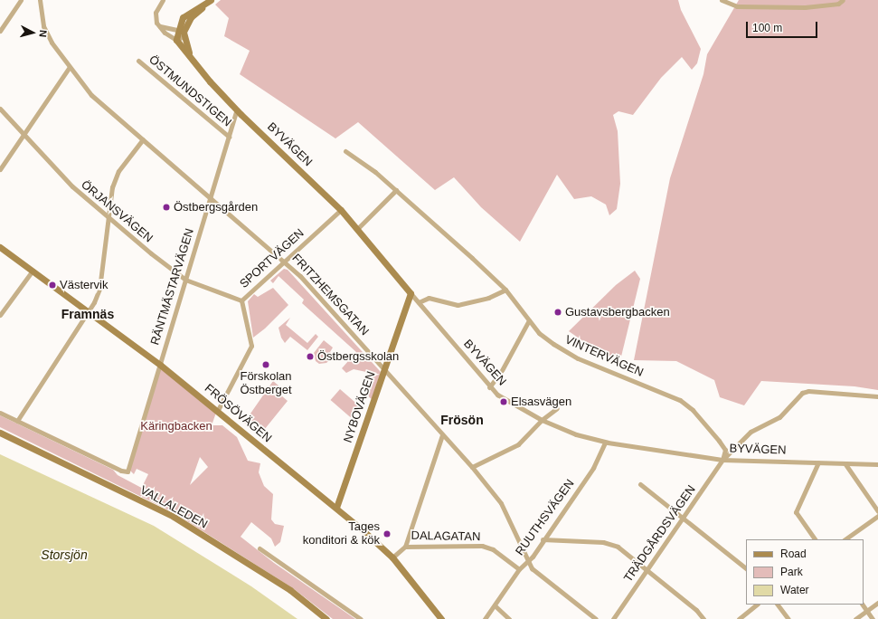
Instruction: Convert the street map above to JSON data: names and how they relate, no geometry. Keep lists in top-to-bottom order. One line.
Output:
{"streets":{"street":["ÖSTMUNDSTIGEN","BYVÄGEN","ÖRJANSVÄGEN","SPORTVÄGEN","RÄNTMÄSTARVÄGEN","FRITZHEMSGATAN","VINTERVÄGEN","NYBOVÄGEN","FRÖSÖVÄGEN","VALLALEDEN","RUUTHSVÄGEN","TRÄDGÅRDSVÄGEN","DALAGATAN"]},"crossings":[["ÖSTMUNDSTIGEN","RÄNTMÄSTARVÄGEN"],["BYVÄGEN","SPORTVÄGEN"],["BYVÄGEN","RÄNTMÄSTARVÄGEN"],["BYVÄGEN","VINTERVÄGEN"],["BYVÄGEN","NYBOVÄGEN"],["BYVÄGEN","RUUTHSVÄGEN"],["BYVÄGEN","TRÄDGÅRDSVÄGEN"],["ÖRJANSVÄGEN","SPORTVÄGEN"],["ÖRJANSVÄGEN","RÄNTMÄSTARVÄGEN"],["SPORTVÄGEN","FRITZHEMSGATAN"],["SPORTVÄGEN","FRÖSÖVÄGEN"],["RÄNTMÄSTARVÄGEN","FRITZHEMSGATAN"],["RÄNTMÄSTARVÄGEN","FRÖSÖVÄGEN"],["FRITZHEMSGATAN","NYBOVÄGEN"],["FRITZHEMSGATAN","RUUTHSVÄGEN"],["VINTERVÄGEN","TRÄDGÅRDSVÄGEN"],["NYBOVÄGEN","FRÖSÖVÄGEN"],["FRÖSÖVÄGEN","DALAGATAN"],["RUUTHSVÄGEN","DALAGATAN"]],"districts":["Framnäs","Frösön"],"water":["Storsjön"],"parks":["Käringbacken"],"places":["Östbergsgården","Västervik","Gustavsbergbacken","Östbergsskolan","Förskolan Östberget","Elsasvägen","Tages konditori & kök"],"legend":["Road","Park","Water"],"scale_bar":"100 m","north":"right"}
